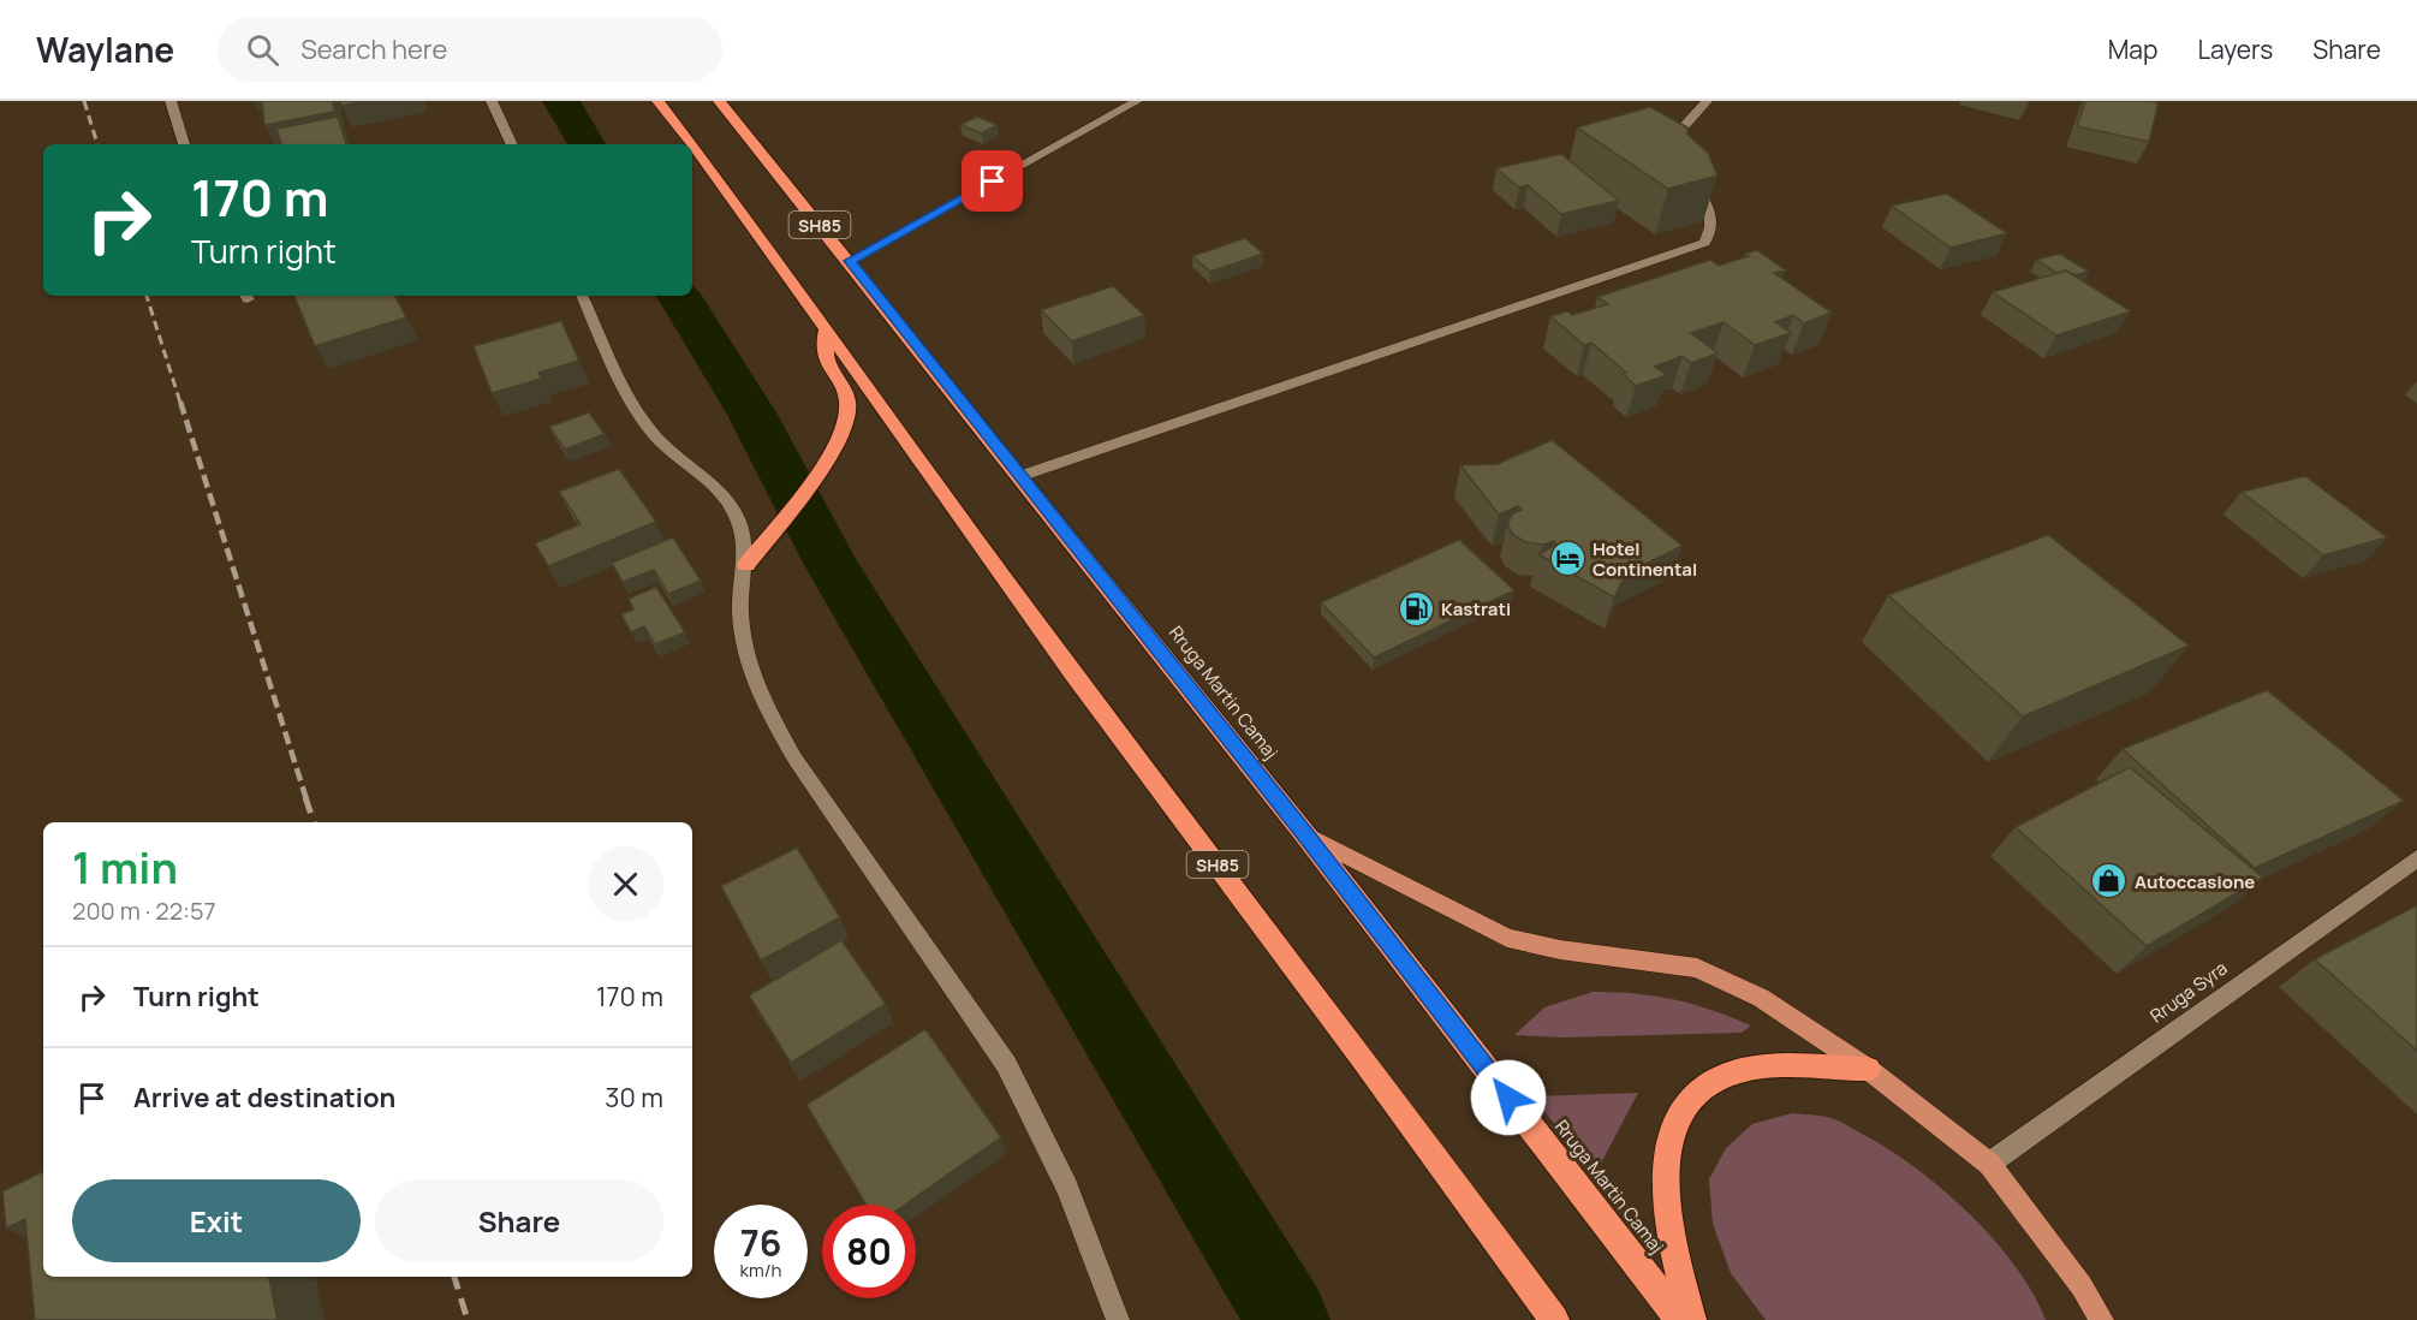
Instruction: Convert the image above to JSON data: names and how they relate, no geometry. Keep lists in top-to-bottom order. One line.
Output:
{"streets":{"highway":["SH85","Rruga Martin Camaj"],"street":["Rruga Syra"]},"places":{"hotel":["Hotel Continental"],"fuel station":["Kastrati"],"shop":["Autoccasione"]},"page":{"header":"Waylane","search":"Search here","nav":["Map","Layers","Share"],"turn":["170 m","Turn right"],"heading":["1 min","200 m · 22:57"],"list":[{"name":"Turn right","value":"170 m"},{"name":"Arrive at destination","value":"30 m"}],"buttons":["Exit","Share"],"speed":"76 km/h","limit":"80"}}
